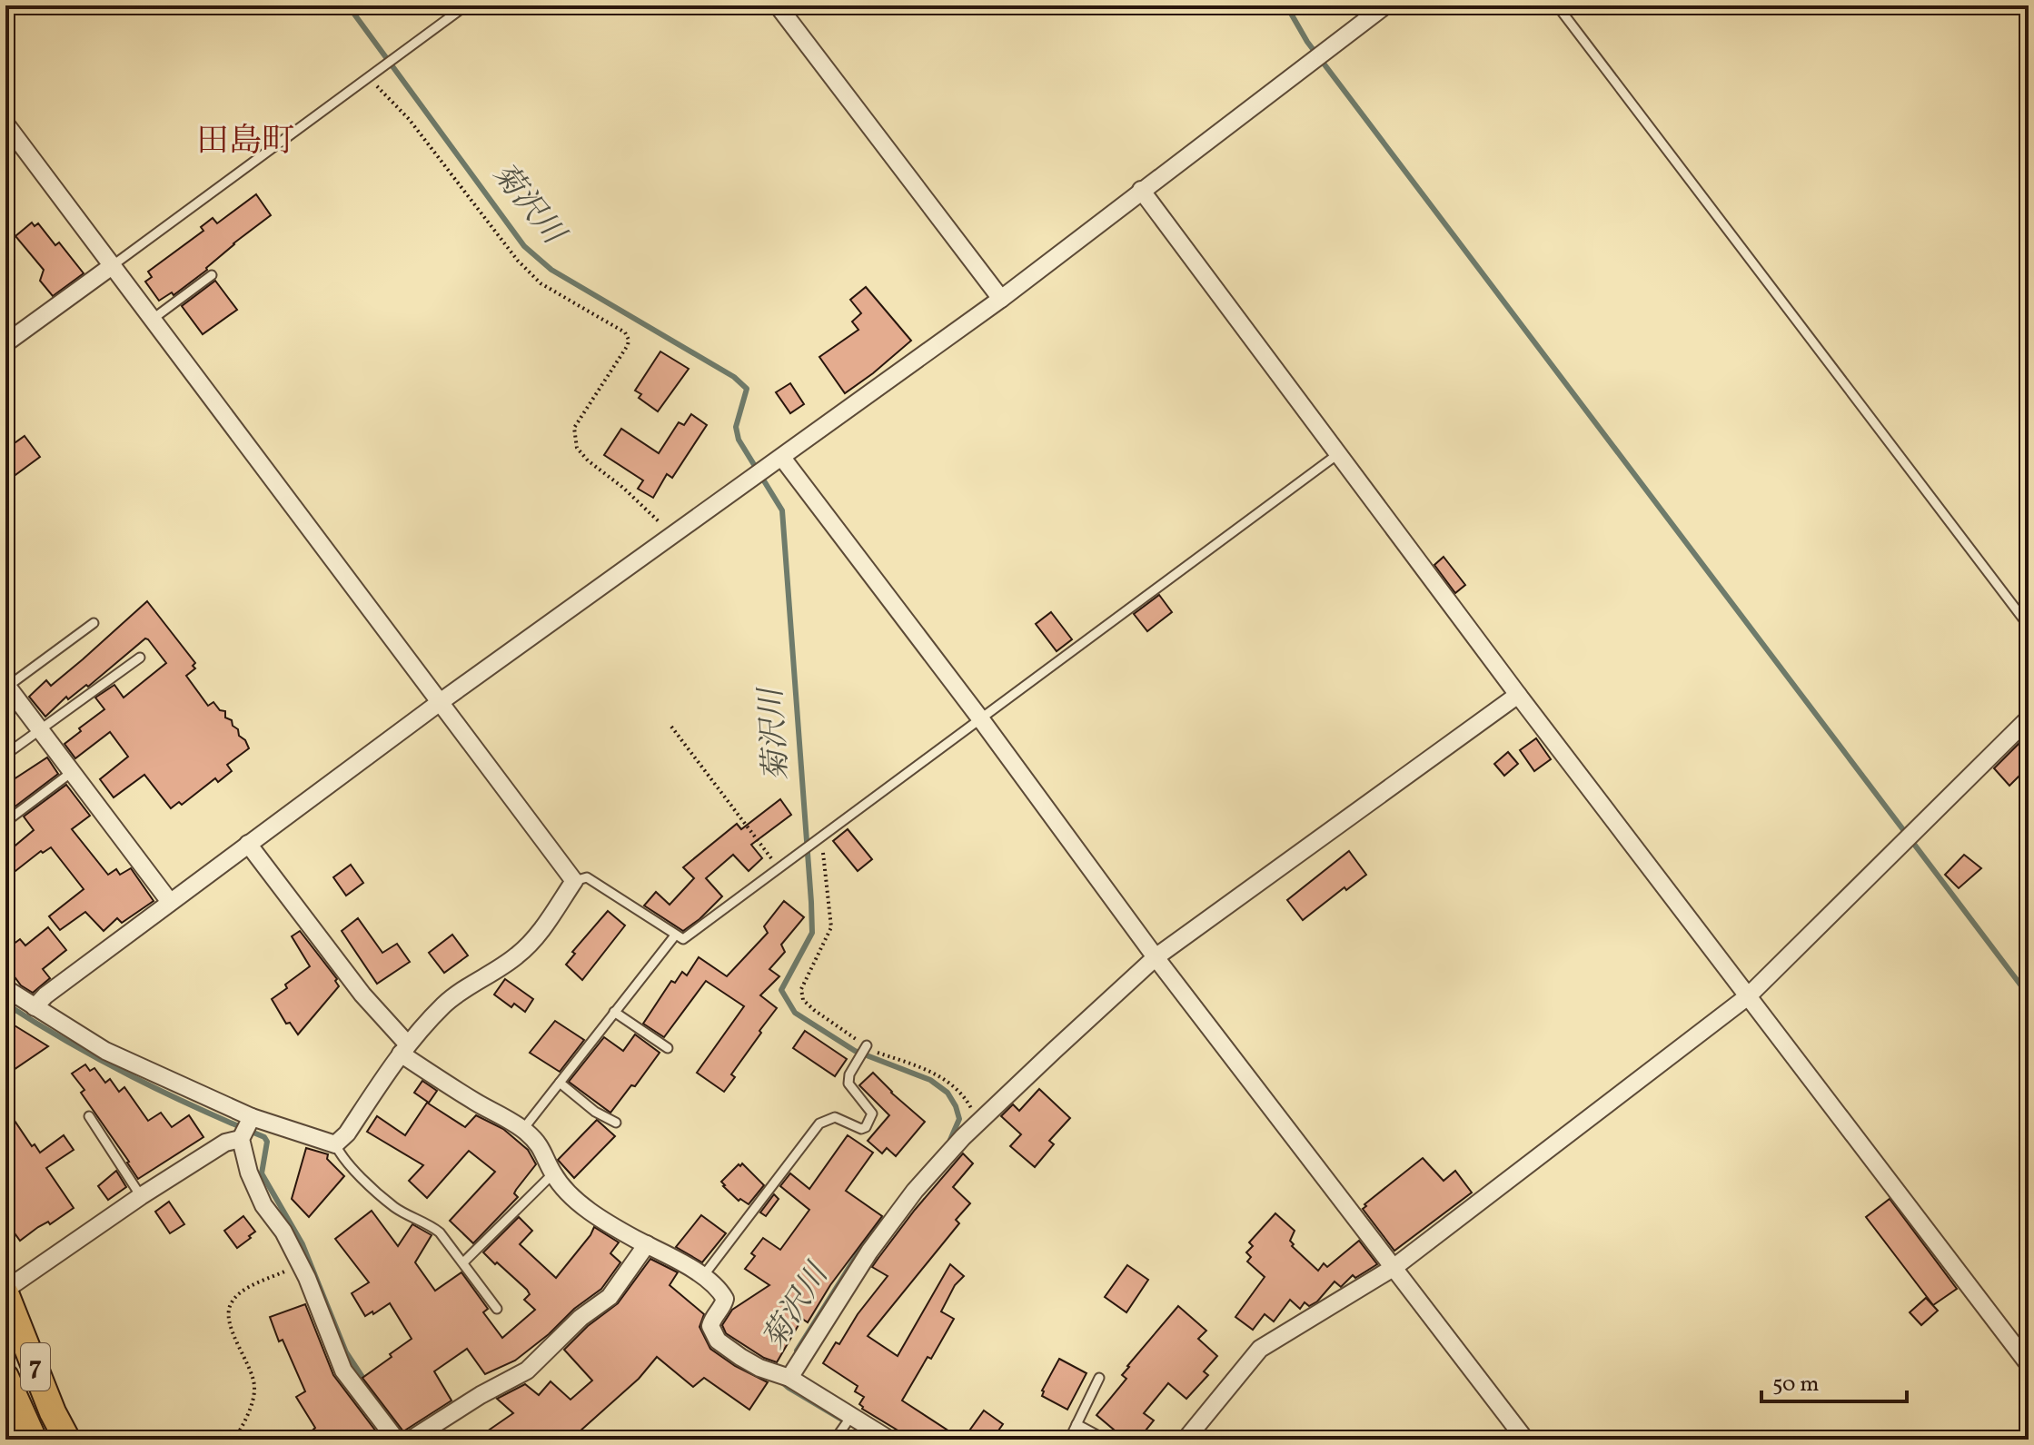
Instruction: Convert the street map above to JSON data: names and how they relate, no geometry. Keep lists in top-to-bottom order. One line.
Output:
{"streets":{"main road":["7"]},"districts":["田島町"],"water":["菊沢川"],"scale_bar":"50 m"}
